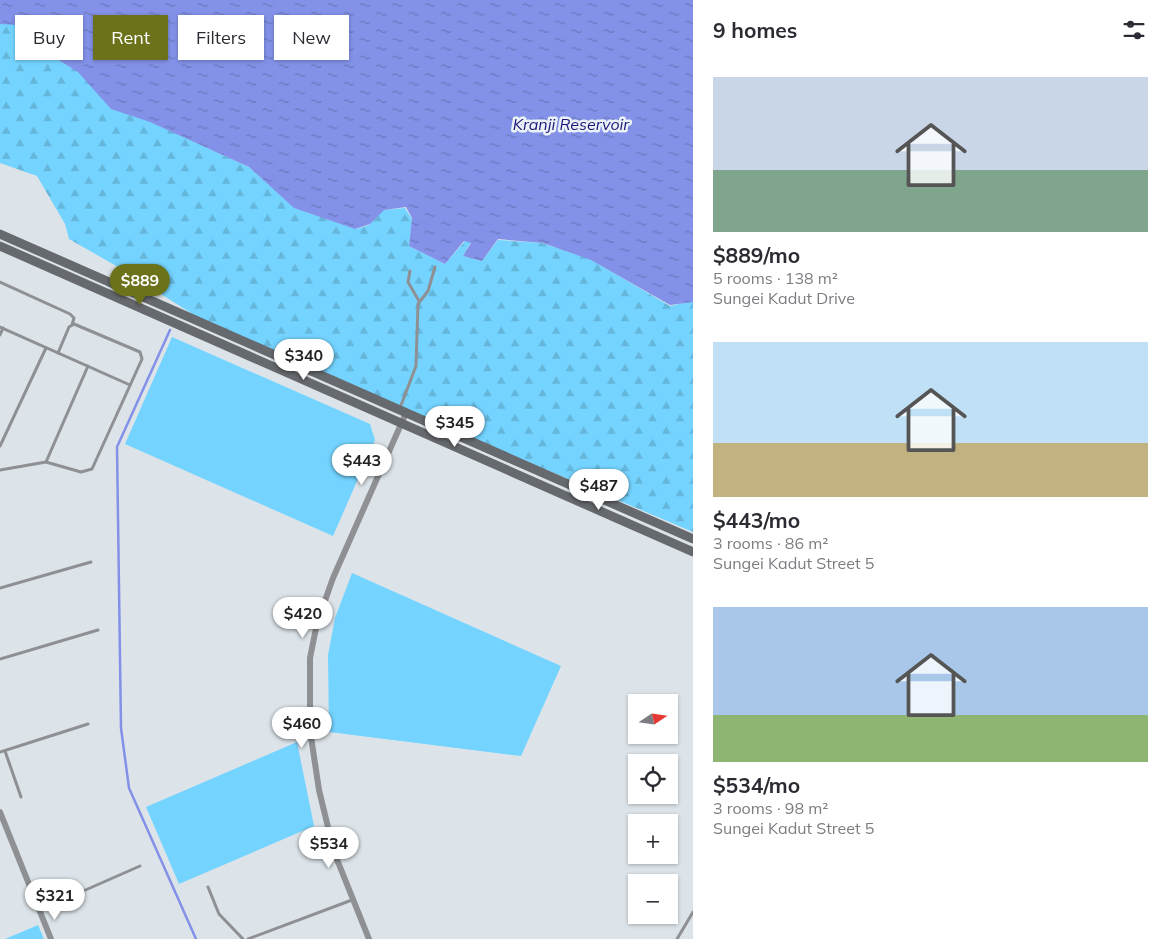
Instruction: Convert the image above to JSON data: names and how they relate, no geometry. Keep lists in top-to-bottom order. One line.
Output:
{"water":["Kranji Reservoir"],"north":"right","page":{"heading":"9 homes","chip":["Buy","Rent","Filters","New"],"list":[{"name":"$889/mo","note":"5 rooms · 138 m² · Sungei Kadut Drive"},{"name":"$443/mo","note":"3 rooms · 86 m² · Sungei Kadut Street 5"},{"name":"$534/mo","note":"3 rooms · 98 m² · Sungei Kadut Street 5"}],"price":["$889","$340","$345","$443","$487","$420","$460","$534","$321"],"map_buttons":["+","−"]}}
